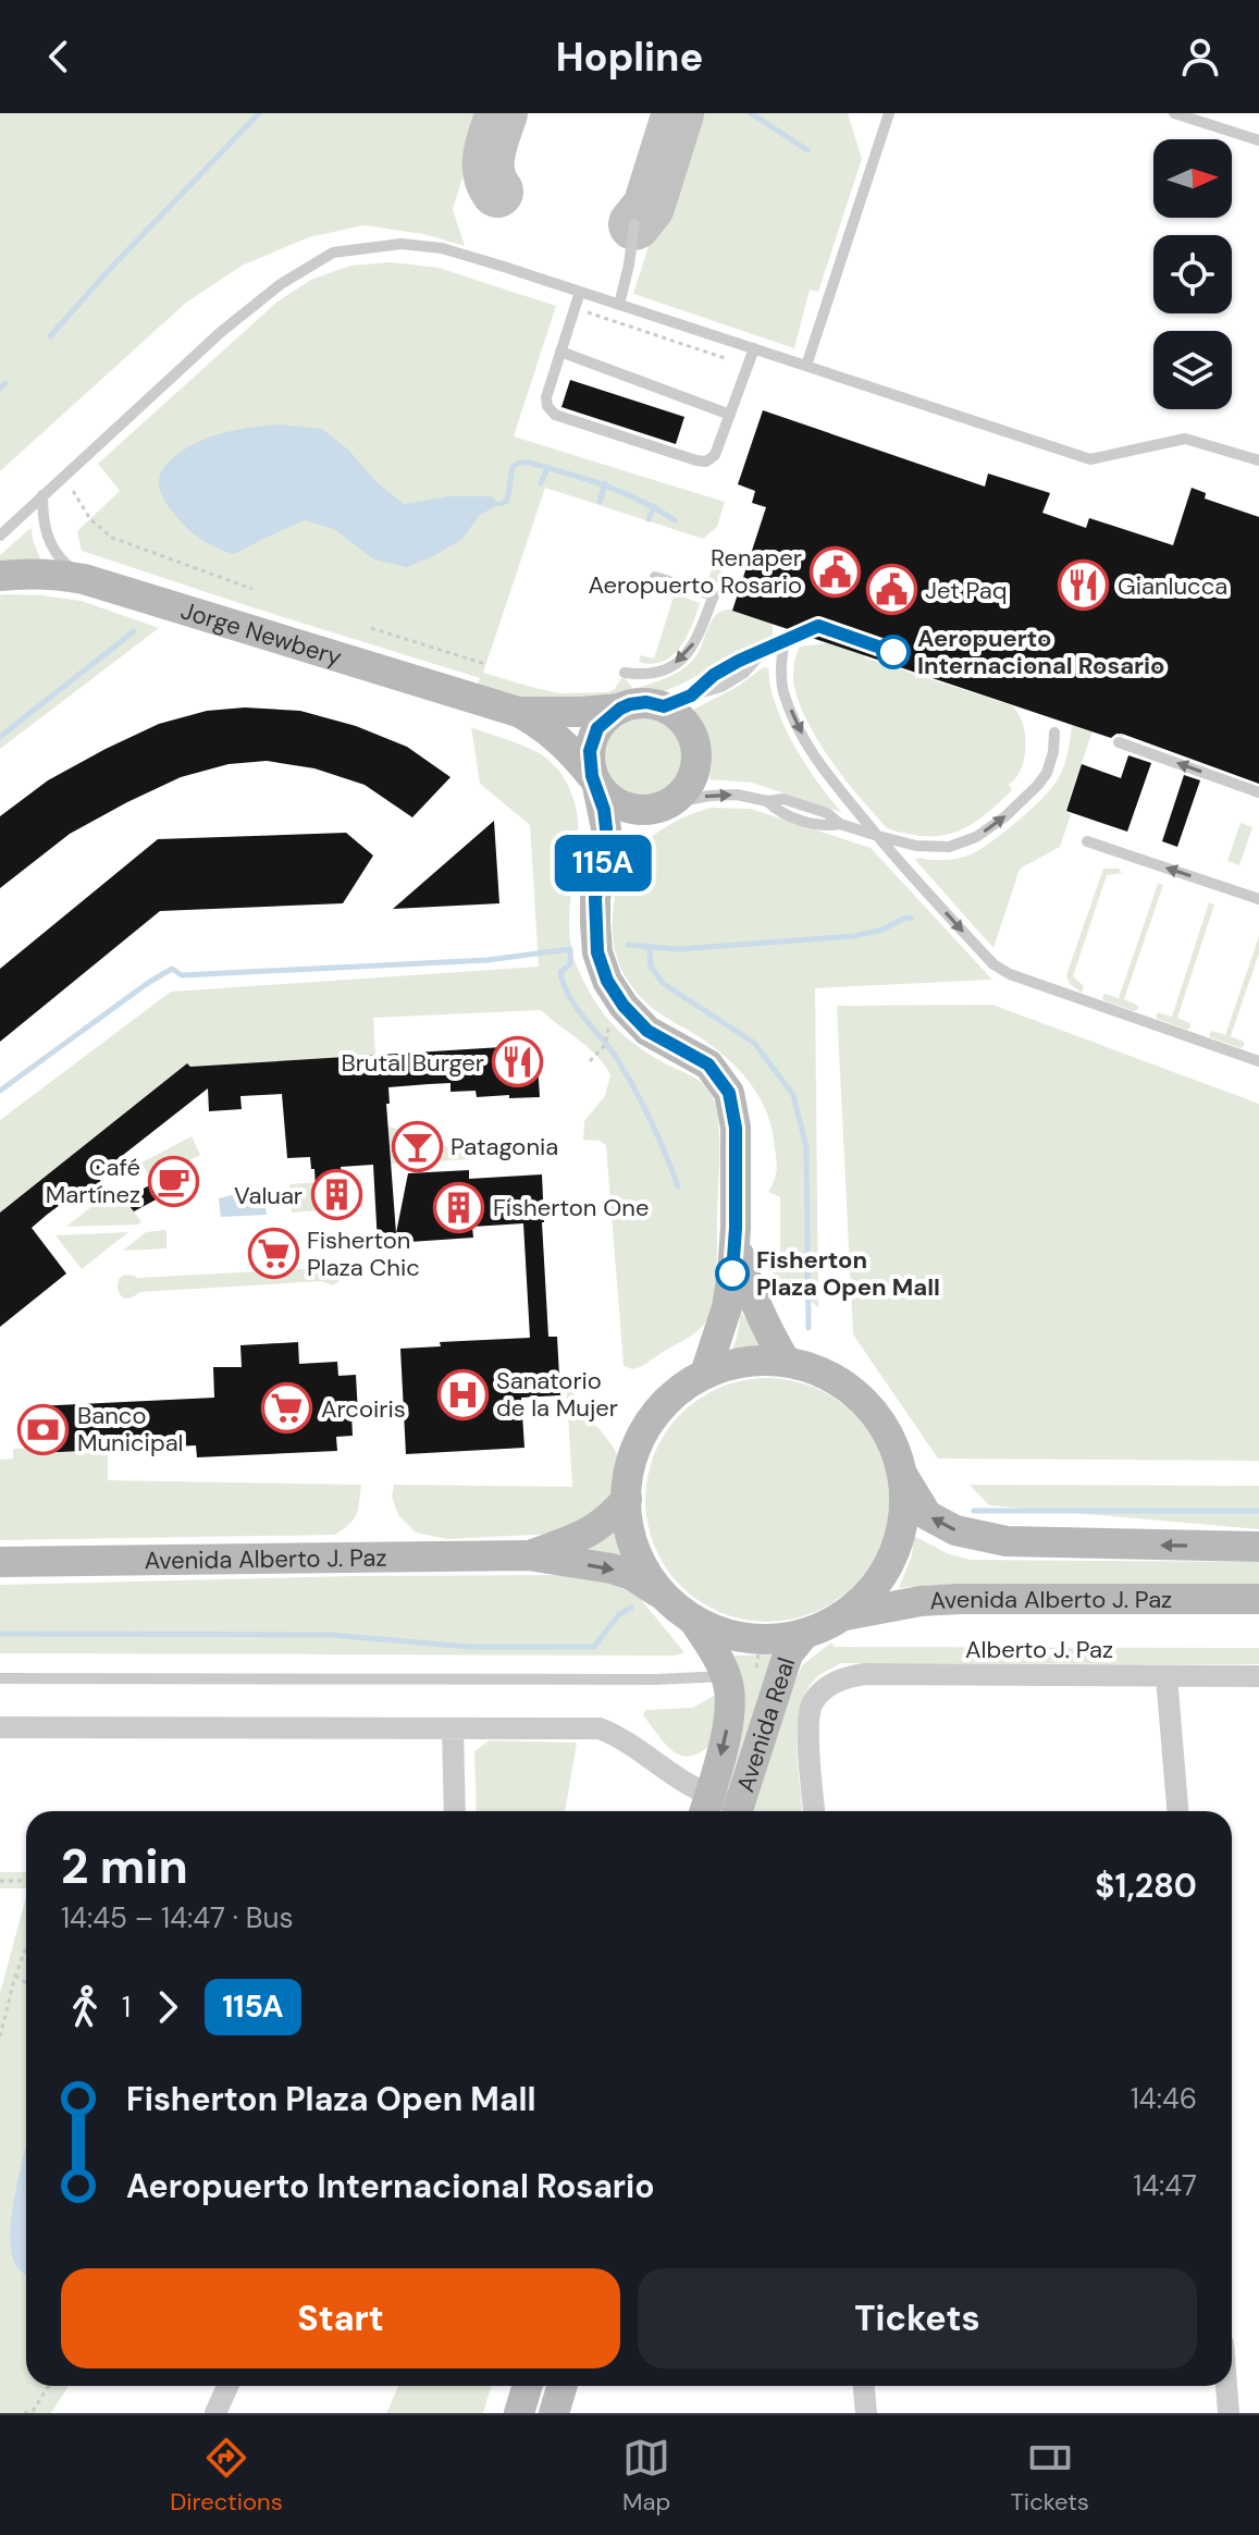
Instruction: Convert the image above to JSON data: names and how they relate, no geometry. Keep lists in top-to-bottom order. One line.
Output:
{"streets":{"main road":["Jorge Newbery","Avenida Alberto J. Paz","Avenida Real"],"street":["Alberto J. Paz"]},"crossings":[["Avenida Alberto J. Paz","Avenida Real"]],"places":{"public building":["Renaper Aeropuerto Rosario","Jet Paq"],"restaurant":["Gianlucca","Brutal Burger"],"other":["Aeropuerto Internacional Rosario","Fisherton Plaza Open Mall"],"bar":["Patagonia"],"cafe":["Café Martínez"],"building":["Valuar","Fisherton One"],"supermarket":["Fisherton Plaza Chic","Arcoiris"],"hospital":["Sanatorio de la Mujer"],"bank":["Banco Municipal"]},"lines":["bus line 115A"],"north":"right","page":{"header":"Hopline","on_map":"115A","heading":["2 min","14:45 – 14:47 · Bus","$1,280"],"legs":["1","115A"],"list":[{"name":"Fisherton Plaza Open Mall","value":"14:46"},{"name":"Aeropuerto Internacional Rosario","value":"14:47"}],"buttons":["Start","Tickets"],"tabs":["Directions","Map","Tickets"]}}
